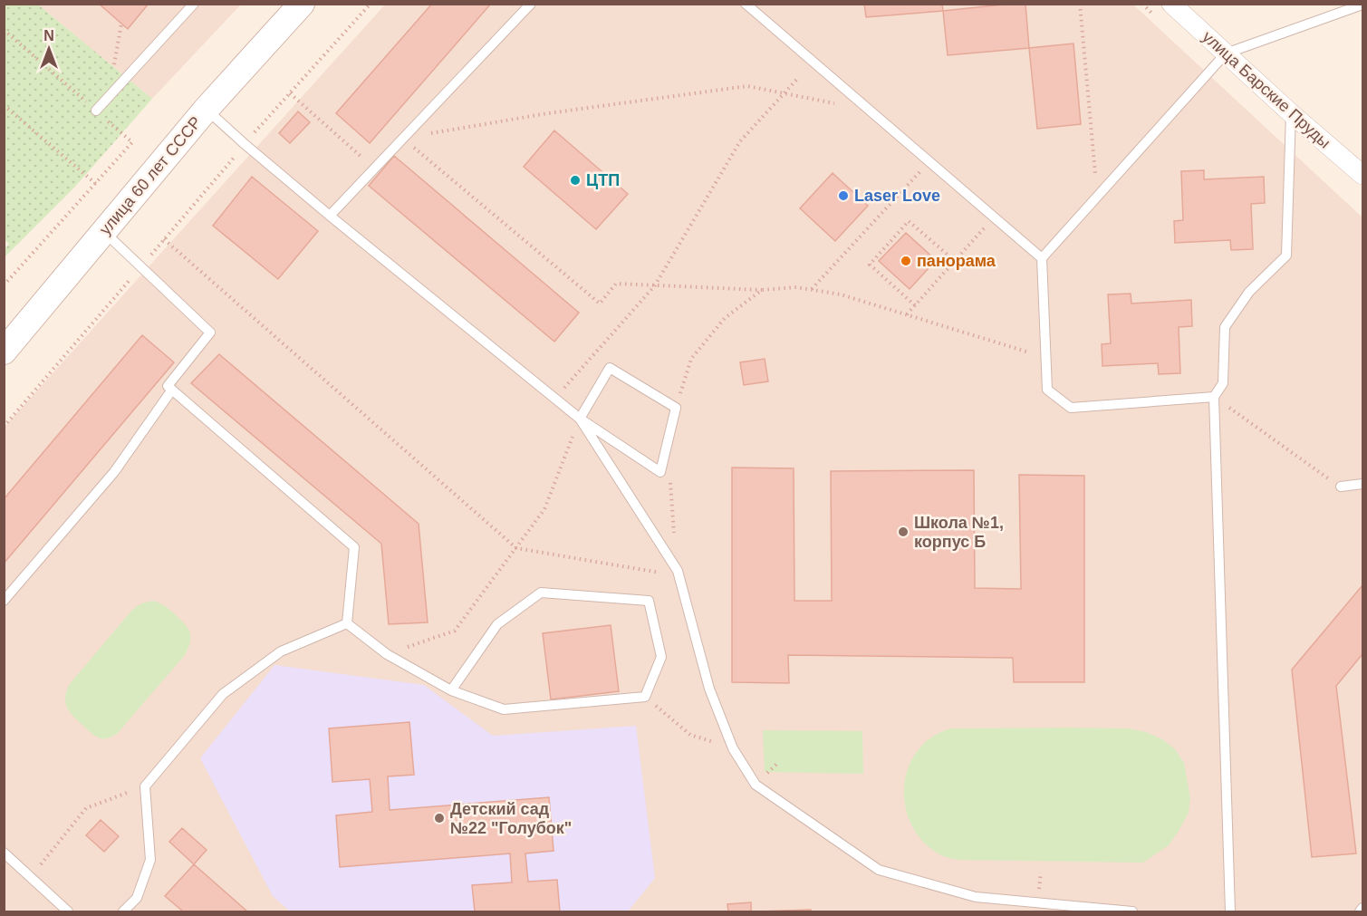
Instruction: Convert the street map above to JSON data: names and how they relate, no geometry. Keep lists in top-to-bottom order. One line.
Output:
{"streets":{"street":["улица Барские Пруды","улица 60 лет СССР"]},"places":["ЦТП","Laser Love","панорама","Школа №1, корпус Б","Детский сад №22 \"Голубок\""],"north":"top"}
